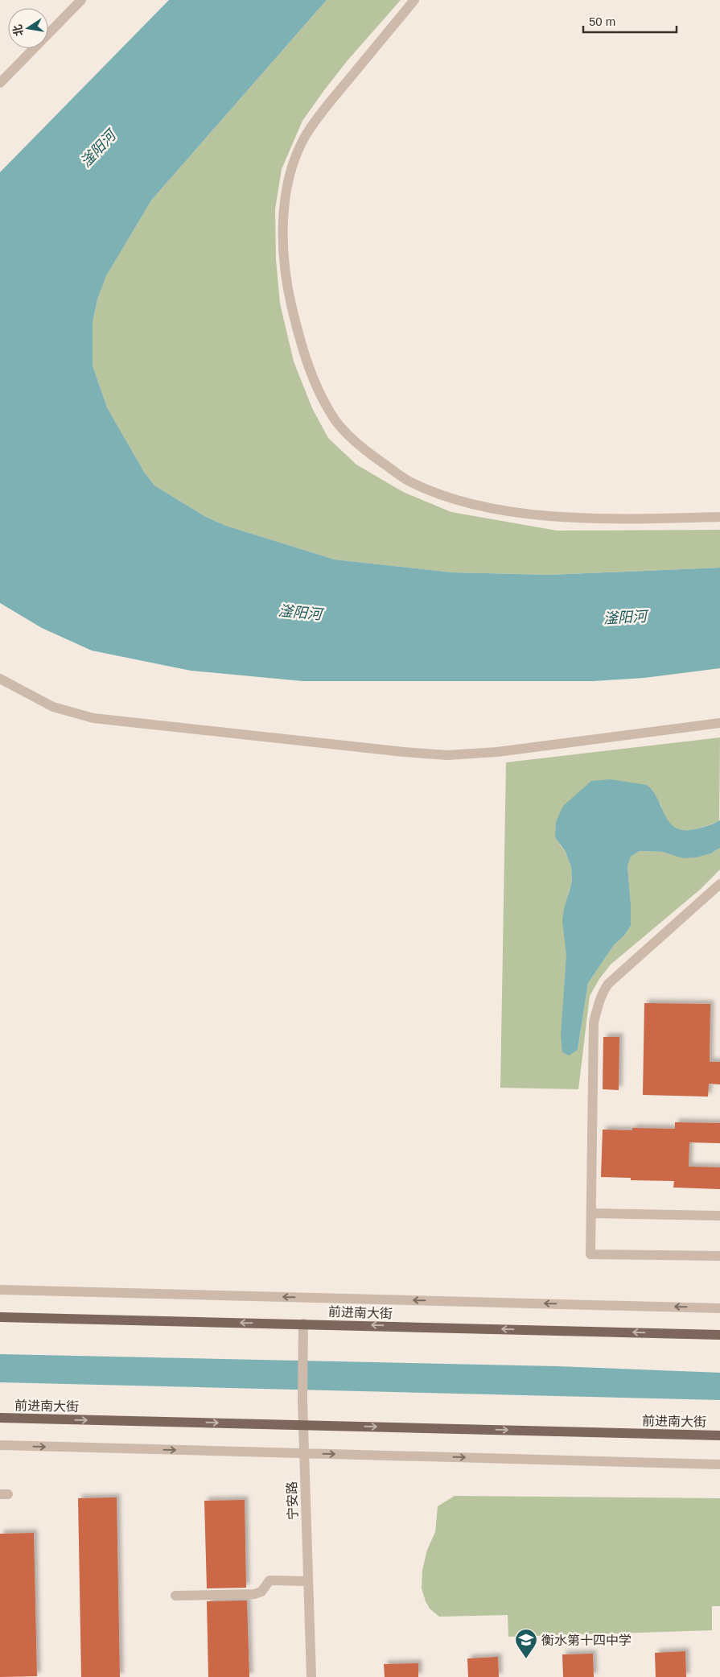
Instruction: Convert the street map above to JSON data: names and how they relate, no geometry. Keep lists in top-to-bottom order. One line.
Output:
{"streets":{"main road":["前进南大街"],"street":["宁安路"]},"crossings":[["前进南大街","宁安路"]],"water":["滏阳河"],"places":{"school or university":["衡水第十四中学"]},"scale_bar":"50 m","north":"left"}
